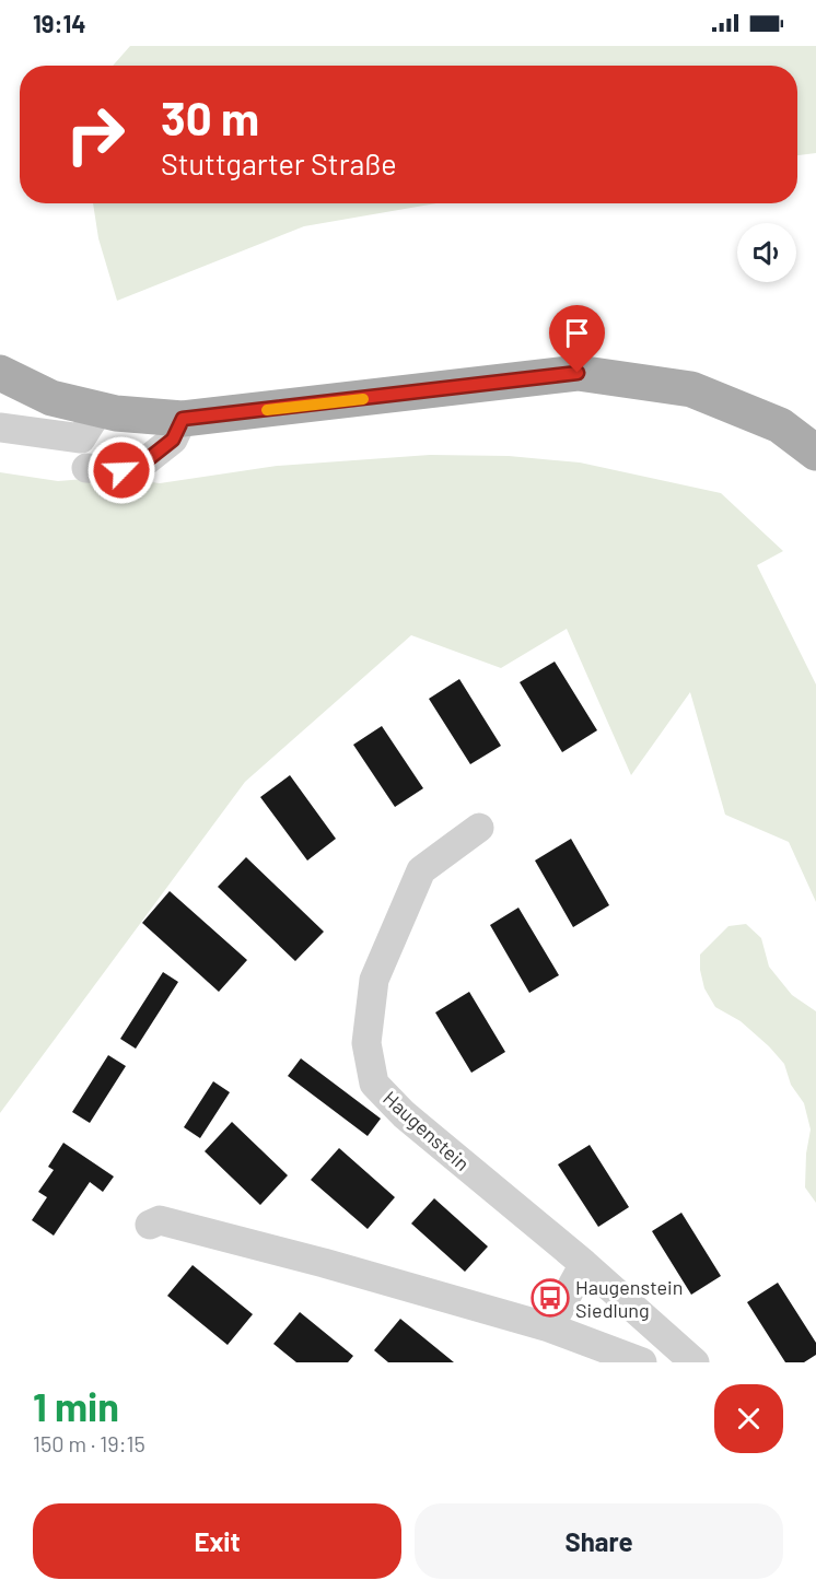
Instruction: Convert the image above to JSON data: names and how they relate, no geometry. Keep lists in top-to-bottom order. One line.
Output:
{"streets":{"street":["Haugenstein"]},"places":{"bus stop":["Haugenstein Siedlung"]},"page":{"status":"19:14","turn":["30 m","Stuttgarter Straße"],"heading":["1 min","150 m · 19:15"],"buttons":["Exit","Share"]}}
